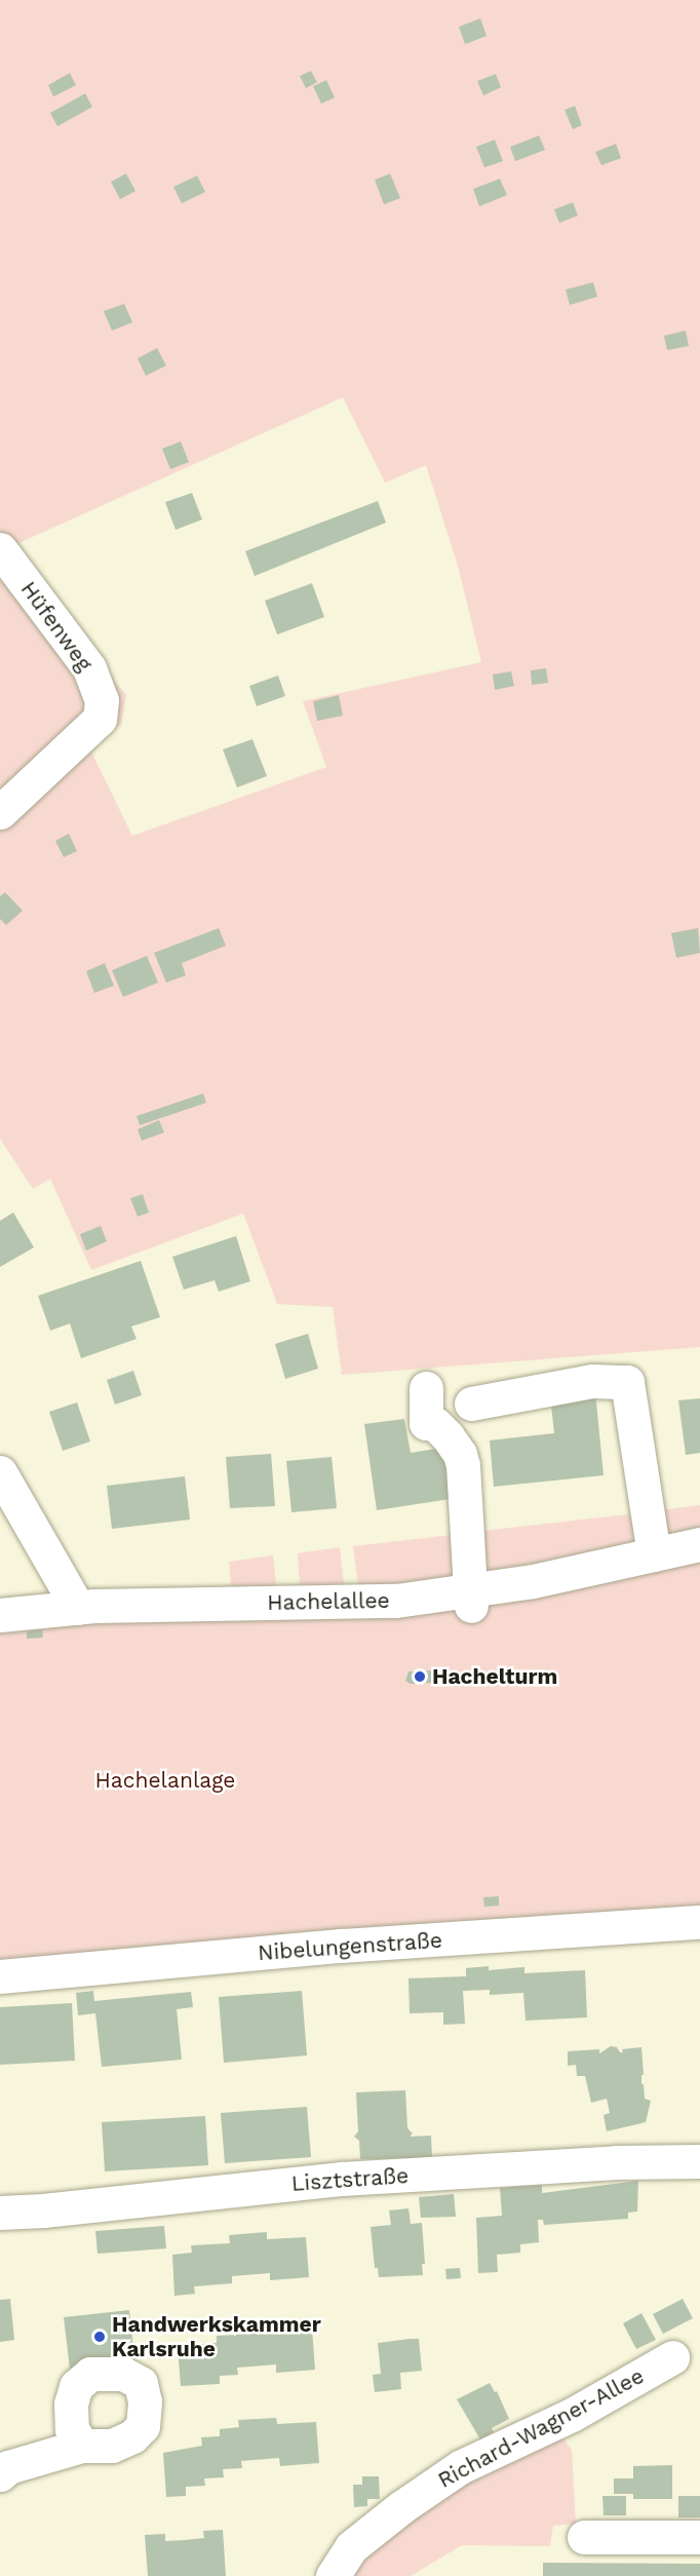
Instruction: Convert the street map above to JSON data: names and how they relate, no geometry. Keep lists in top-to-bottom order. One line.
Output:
{"streets":{"street":["Hüfenweg","Hachelallee","Nibelungenstraße","Lisztstraße","Richard-Wagner-Allee"]},"parks":["Hachelanlage"],"places":["Hachelturm","Handwerkskammer Karlsruhe"]}
